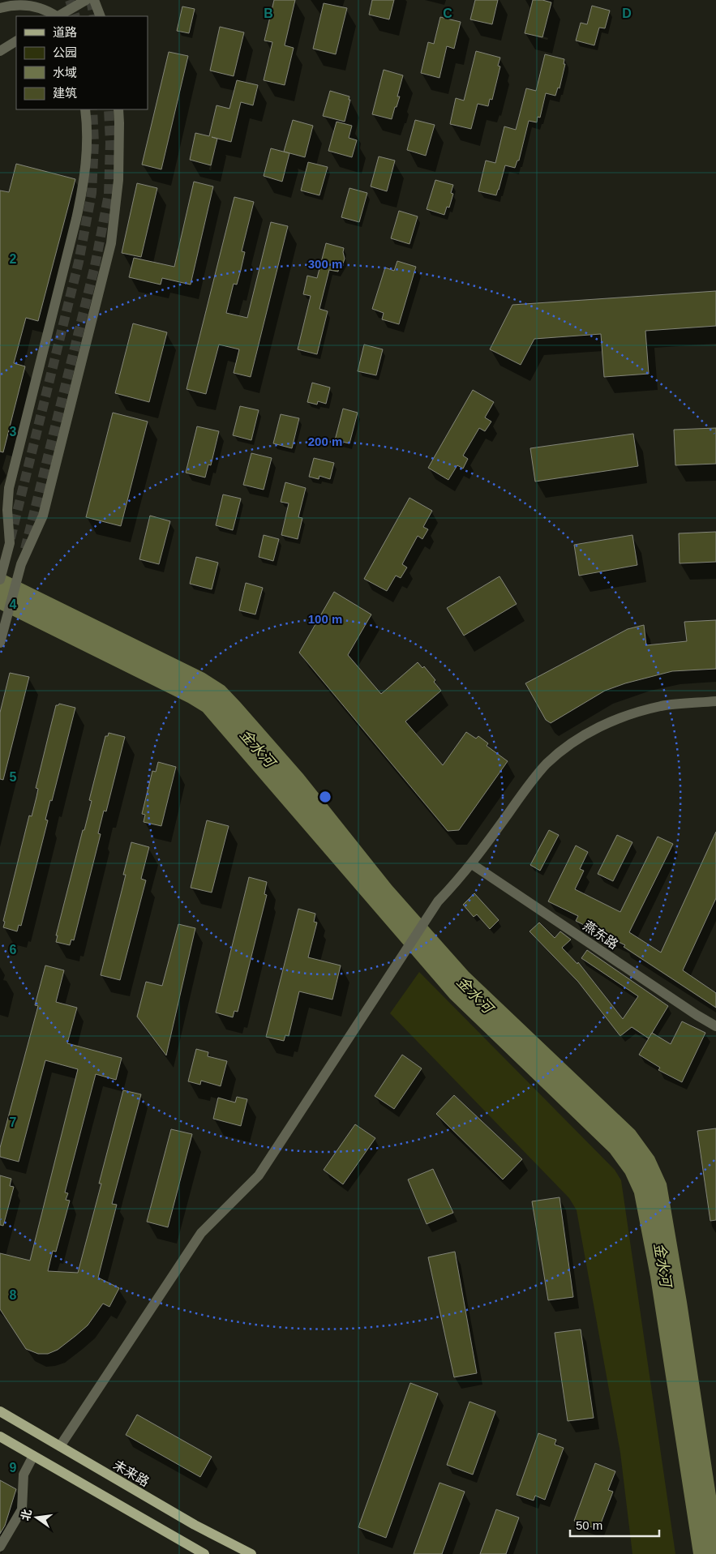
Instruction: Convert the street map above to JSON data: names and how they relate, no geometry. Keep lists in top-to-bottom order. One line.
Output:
{"streets":{"main road":["未来路"],"street":["燕东路"]},"water":["金水河"],"legend":["道路","公园","水域","建筑"],"scale_bar":"50 m","north":"left","grid":{"columns":["B","C","D"],"rows":["2","3","4","5","6","7","8","9"]},"rings":["300 m","200 m","100 m"]}
